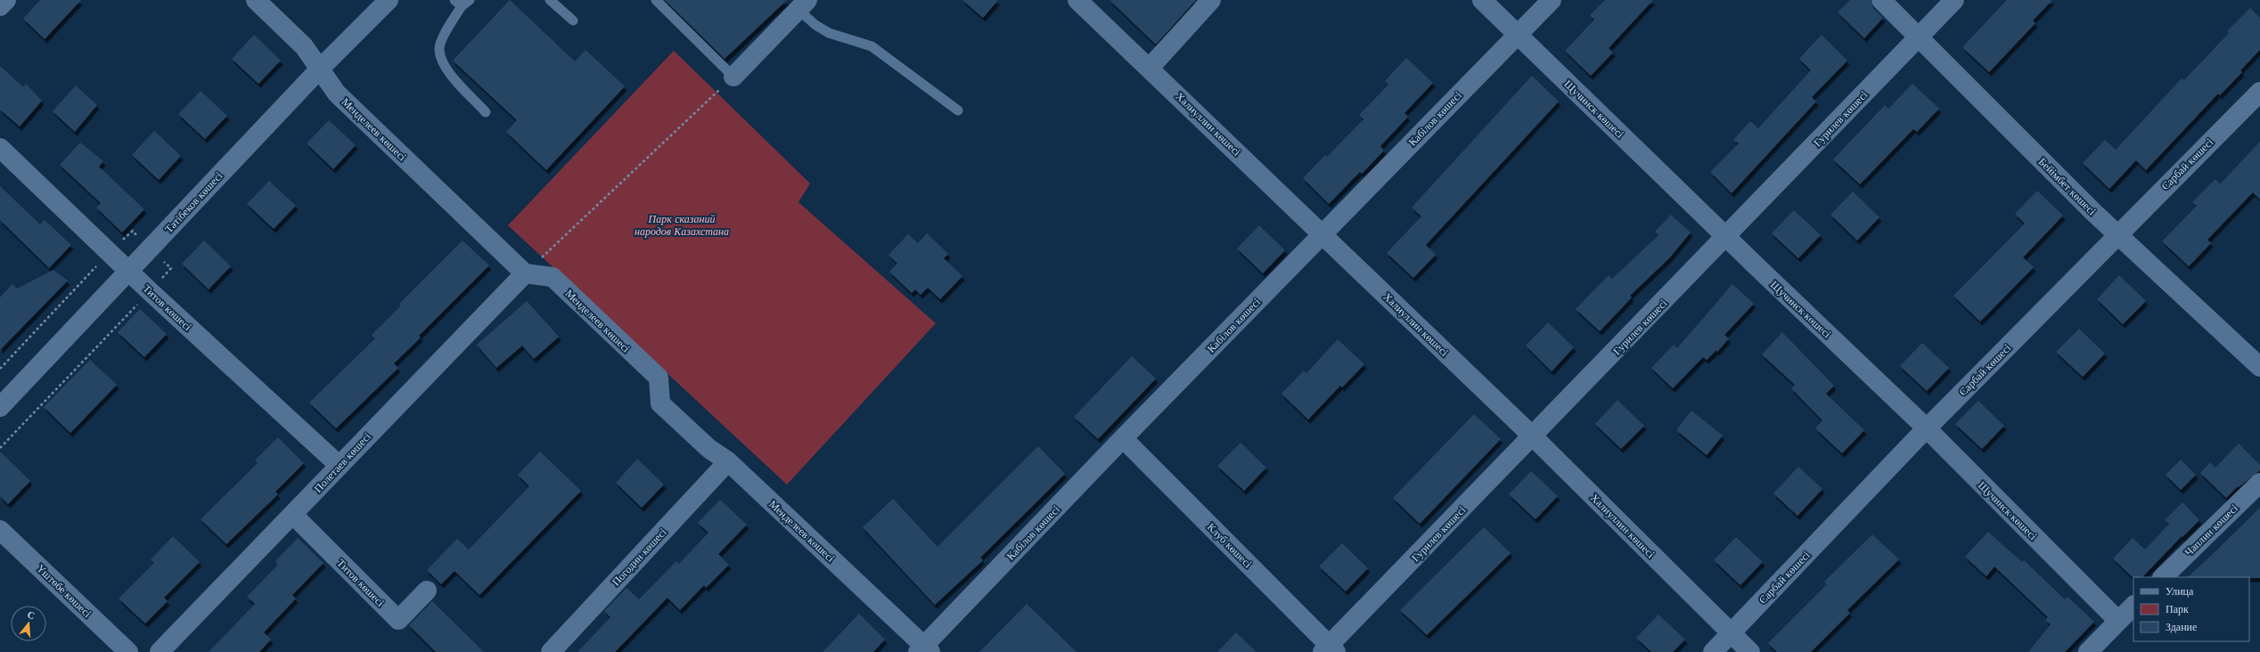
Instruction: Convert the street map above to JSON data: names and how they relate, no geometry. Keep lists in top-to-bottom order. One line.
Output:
{"streets":{"street":["Щучинск көшесі","Кабілов көшесі","Гурилев көшесі","Халиуллин көшесі","Менделеев көшесі","Сарбай көшесі","Бейімбет көшесі","Тәтібеков көшесі","Титов көшесі","Полетаев көшесі","Чаплин көшесі","Клуб көшесі","Погодин көшесі","Үштөбе көшесі"]},"crossings":[["Щучинск көшесі","Кабілов көшесі"],["Щучинск көшесі","Гурилев көшесі"],["Щучинск көшесі","Сарбай көшесі"],["Кабілов көшесі","Халиуллин көшесі"],["Кабілов көшесі","Менделеев көшесі"],["Кабілов көшесі","Клуб көшесі"],["Гурилев көшесі","Халиуллин көшесі"],["Гурилев көшесі","Бейімбет көшесі"],["Гурилев көшесі","Клуб көшесі"],["Халиуллин көшесі","Сарбай көшесі"],["Менделеев көшесі","Тәтібеков көшесі"],["Менделеев көшесі","Полетаев көшесі"],["Менделеев көшесі","Погодин көшесі"],["Сарбай көшесі","Бейімбет көшесі"],["Тәтібеков көшесі","Титов көшесі"],["Титов көшесі","Полетаев көшесі"]],"parks":["Парк сказаний народов Казахстана"],"legend":["Улица","Парк","Здание"],"north":"top"}
